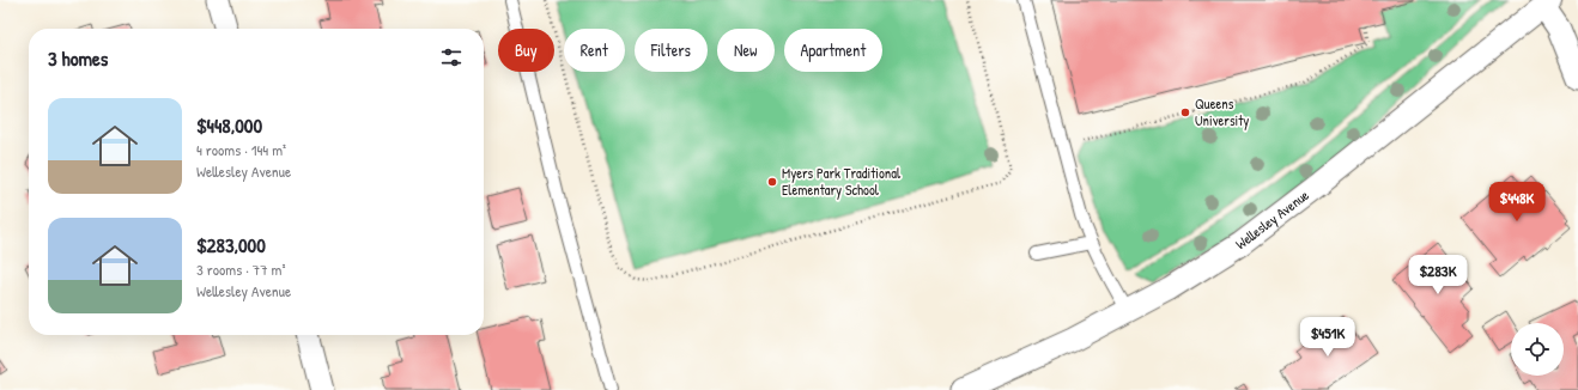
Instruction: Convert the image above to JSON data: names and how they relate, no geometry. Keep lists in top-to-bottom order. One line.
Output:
{"streets":{"street":["Wellesley Avenue"]},"places":["Queens University","Myers Park Traditional Elementary School"],"page":{"chip":["Buy","Rent","Filters","New","Apartment"],"heading":"3 homes","list":[{"name":"$448,000","note":"4 rooms · 144 m² · Wellesley Avenue"},{"name":"$283,000","note":"3 rooms · 77 m² · Wellesley Avenue"}],"price":["$448K","$283K","$451K"]}}
